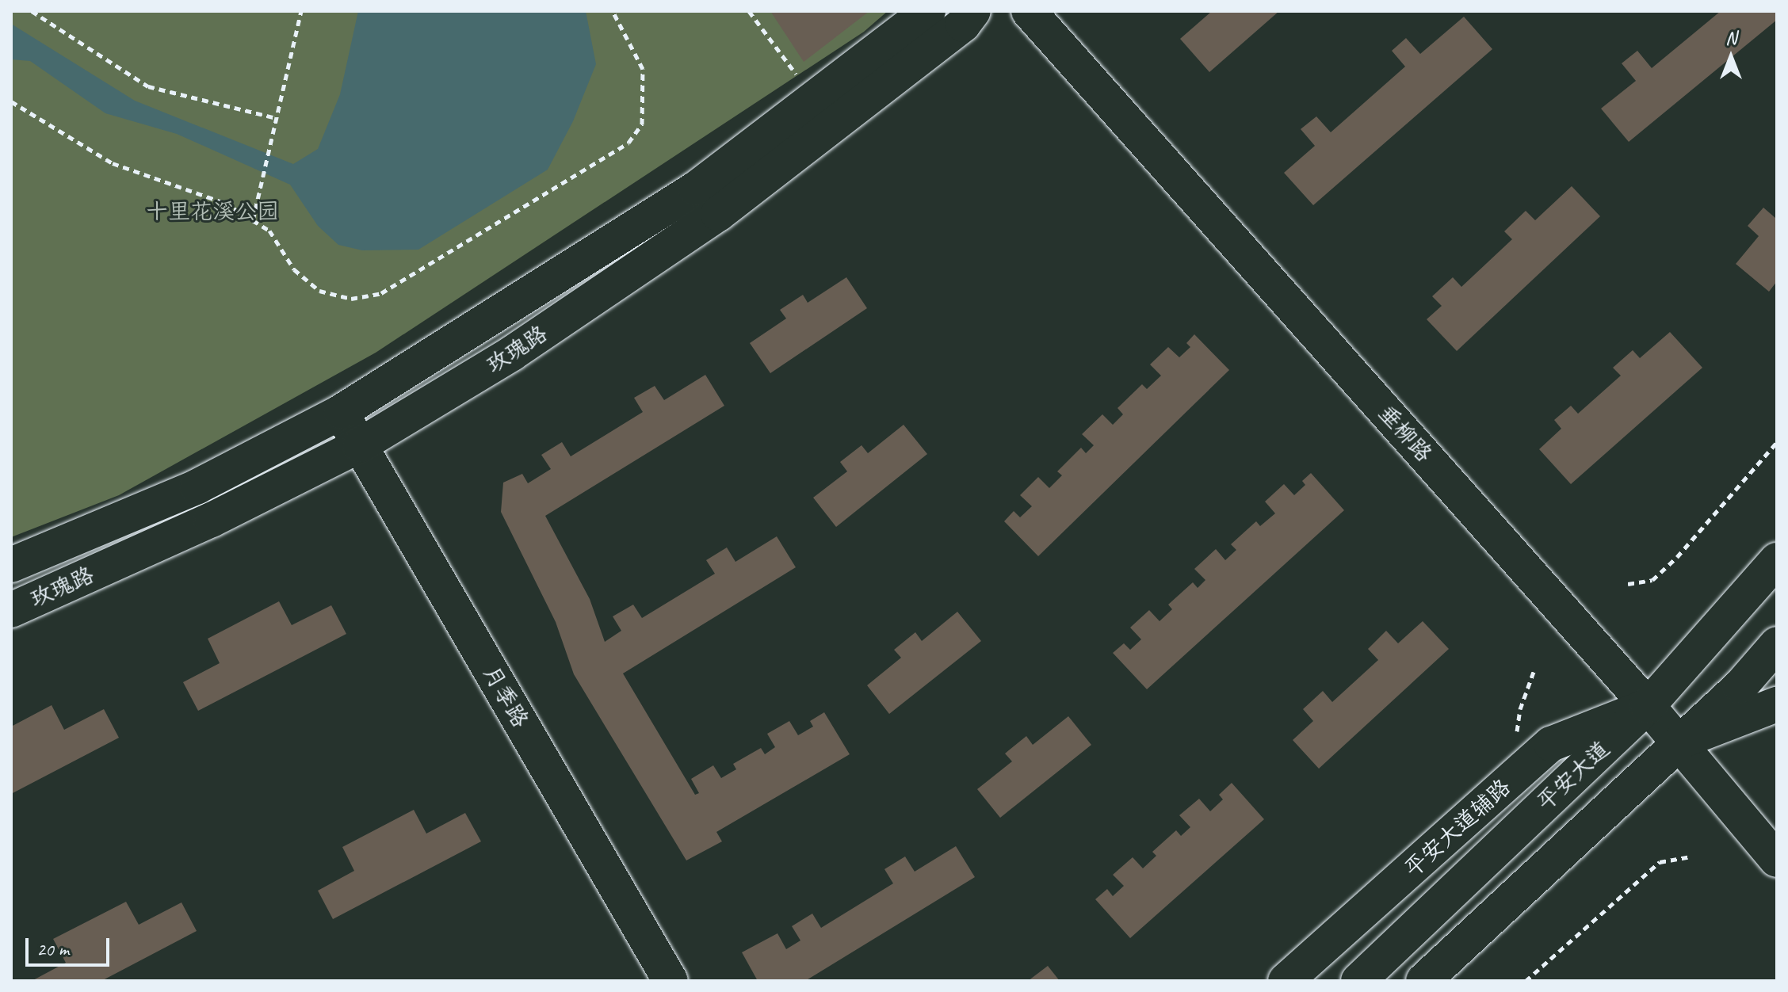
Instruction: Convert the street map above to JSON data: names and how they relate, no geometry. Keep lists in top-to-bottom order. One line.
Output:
{"streets":{"street":["玫瑰路","垂柳路","月季路","平安大道","平安大道辅路"]},"crossings":[["玫瑰路","月季路"],["垂柳路","平安大道"],["垂柳路","平安大道辅路"],["平安大道","平安大道辅路"]],"parks":["十里花溪公园"],"scale_bar":"20 m","north":"top"}
